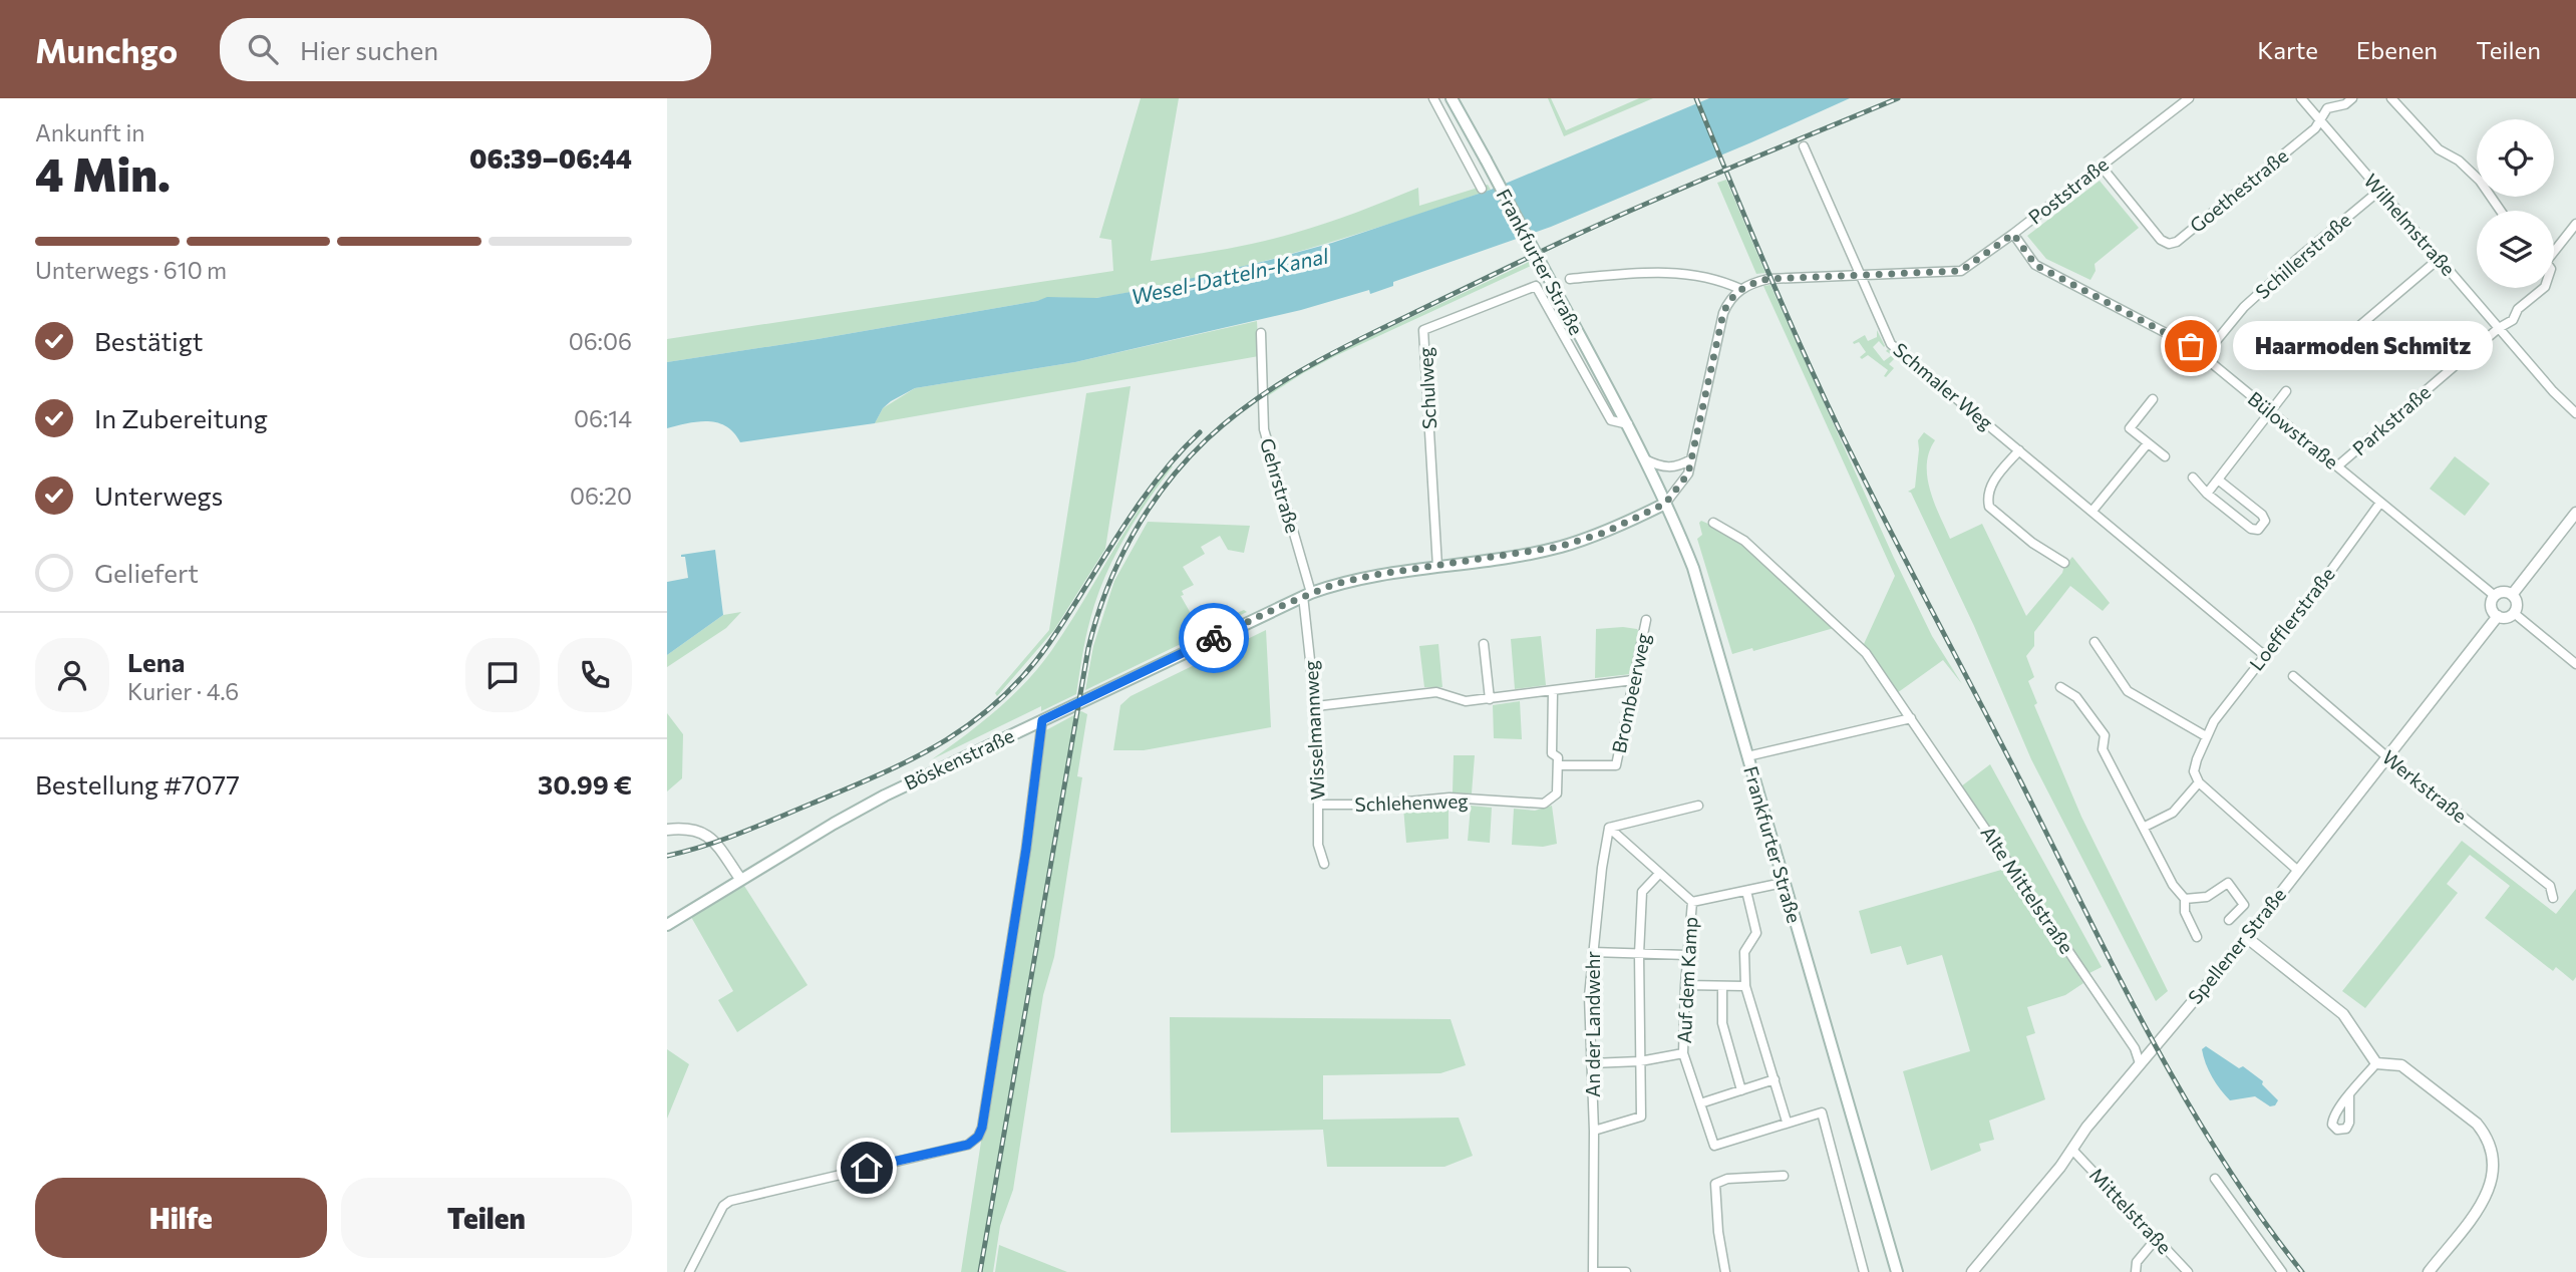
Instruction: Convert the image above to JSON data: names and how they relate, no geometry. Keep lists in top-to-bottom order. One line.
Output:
{"streets":{"main road":["Frankfurter Straße","Böskenstraße"],"street":["Poststraße","Goethestraße","Wilhelmstraße","Schillerstraße","Schmaler Weg","Schulweg","Parkstraße","Bülowstraße","Gehrstraße","Loefflerstraße","Brombeerweg","Wisselmannweg","Werkstraße","Schlehenweg","Alte Mittelstraße","Spellener Straße","Auf dem Kamp","An der Landwehr","Mittelstraße"]},"crossings":[["Poststraße","Goethestraße"],["Poststraße","Schmaler Weg"],["Poststraße","Bülowstraße"],["Goethestraße","Wilhelmstraße"],["Wilhelmstraße","Schillerstraße"],["Wilhelmstraße","Parkstraße"],["Schillerstraße","Bülowstraße"],["Frankfurter Straße","Schulweg"],["Frankfurter Straße","Böskenstraße"],["Frankfurter Straße","Auf dem Kamp"],["Schmaler Weg","Loefflerstraße"],["Schulweg","Böskenstraße"],["Parkstraße","Bülowstraße"],["Bülowstraße","Loefflerstraße"],["Bülowstraße","Spellener Straße"],["Gehrstraße","Wisselmannweg"],["Gehrstraße","Böskenstraße"],["Brombeerweg","Schlehenweg"],["Wisselmannweg","Böskenstraße"],["Wisselmannweg","Schlehenweg"],["Werkstraße","Spellener Straße"],["Alte Mittelstraße","Spellener Straße"],["Spellener Straße","Mittelstraße"]],"water":["Wesel-Datteln-Kanal"],"places":["Haarmoden Schmitz"],"page":{"header":"Munchgo","search":"Hier suchen","nav":["Karte","Ebenen","Teilen"],"heading":["4 Min.","Ankunft in","06:39–06:44"],"panel":["Lena","Kurier · 4.6","Bestellung #7077","30.99 €"],"bar":"Unterwegs · 610 m","list":[["Bestätigt","06:06"],["In Zubereitung","06:14"],["Unterwegs","06:20"],"Geliefert"],"bubble":"Haarmoden Schmitz","buttons":["Hilfe","Teilen"]}}
